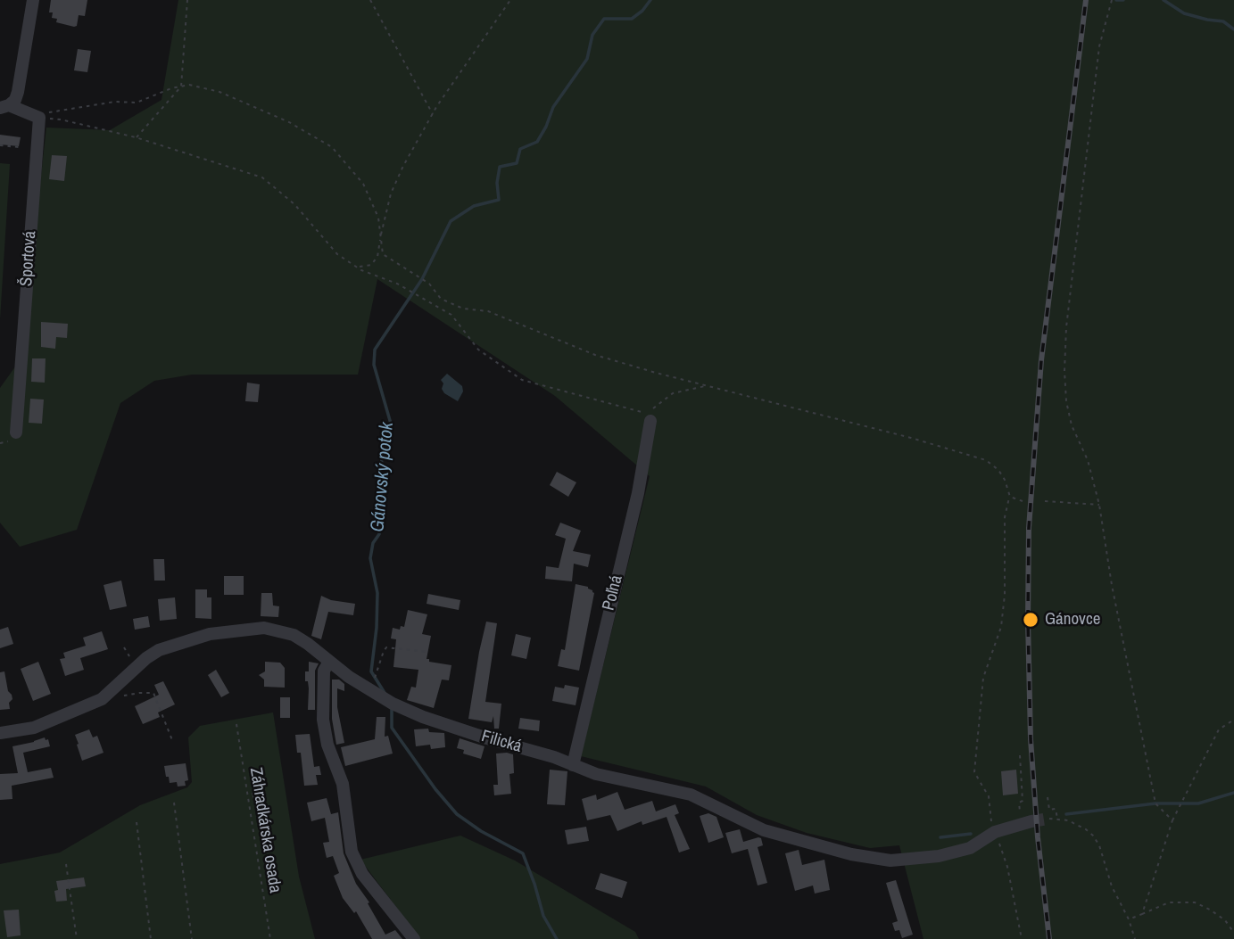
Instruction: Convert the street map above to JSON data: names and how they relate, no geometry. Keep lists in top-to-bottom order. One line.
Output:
{"streets":{"street":["Športová","Poľná","Filická"],"path":["Záhradkárska osada"]},"crossings":[["Poľná","Filická"]],"water":["Gánovský potok"],"places":["Gánovce"]}
